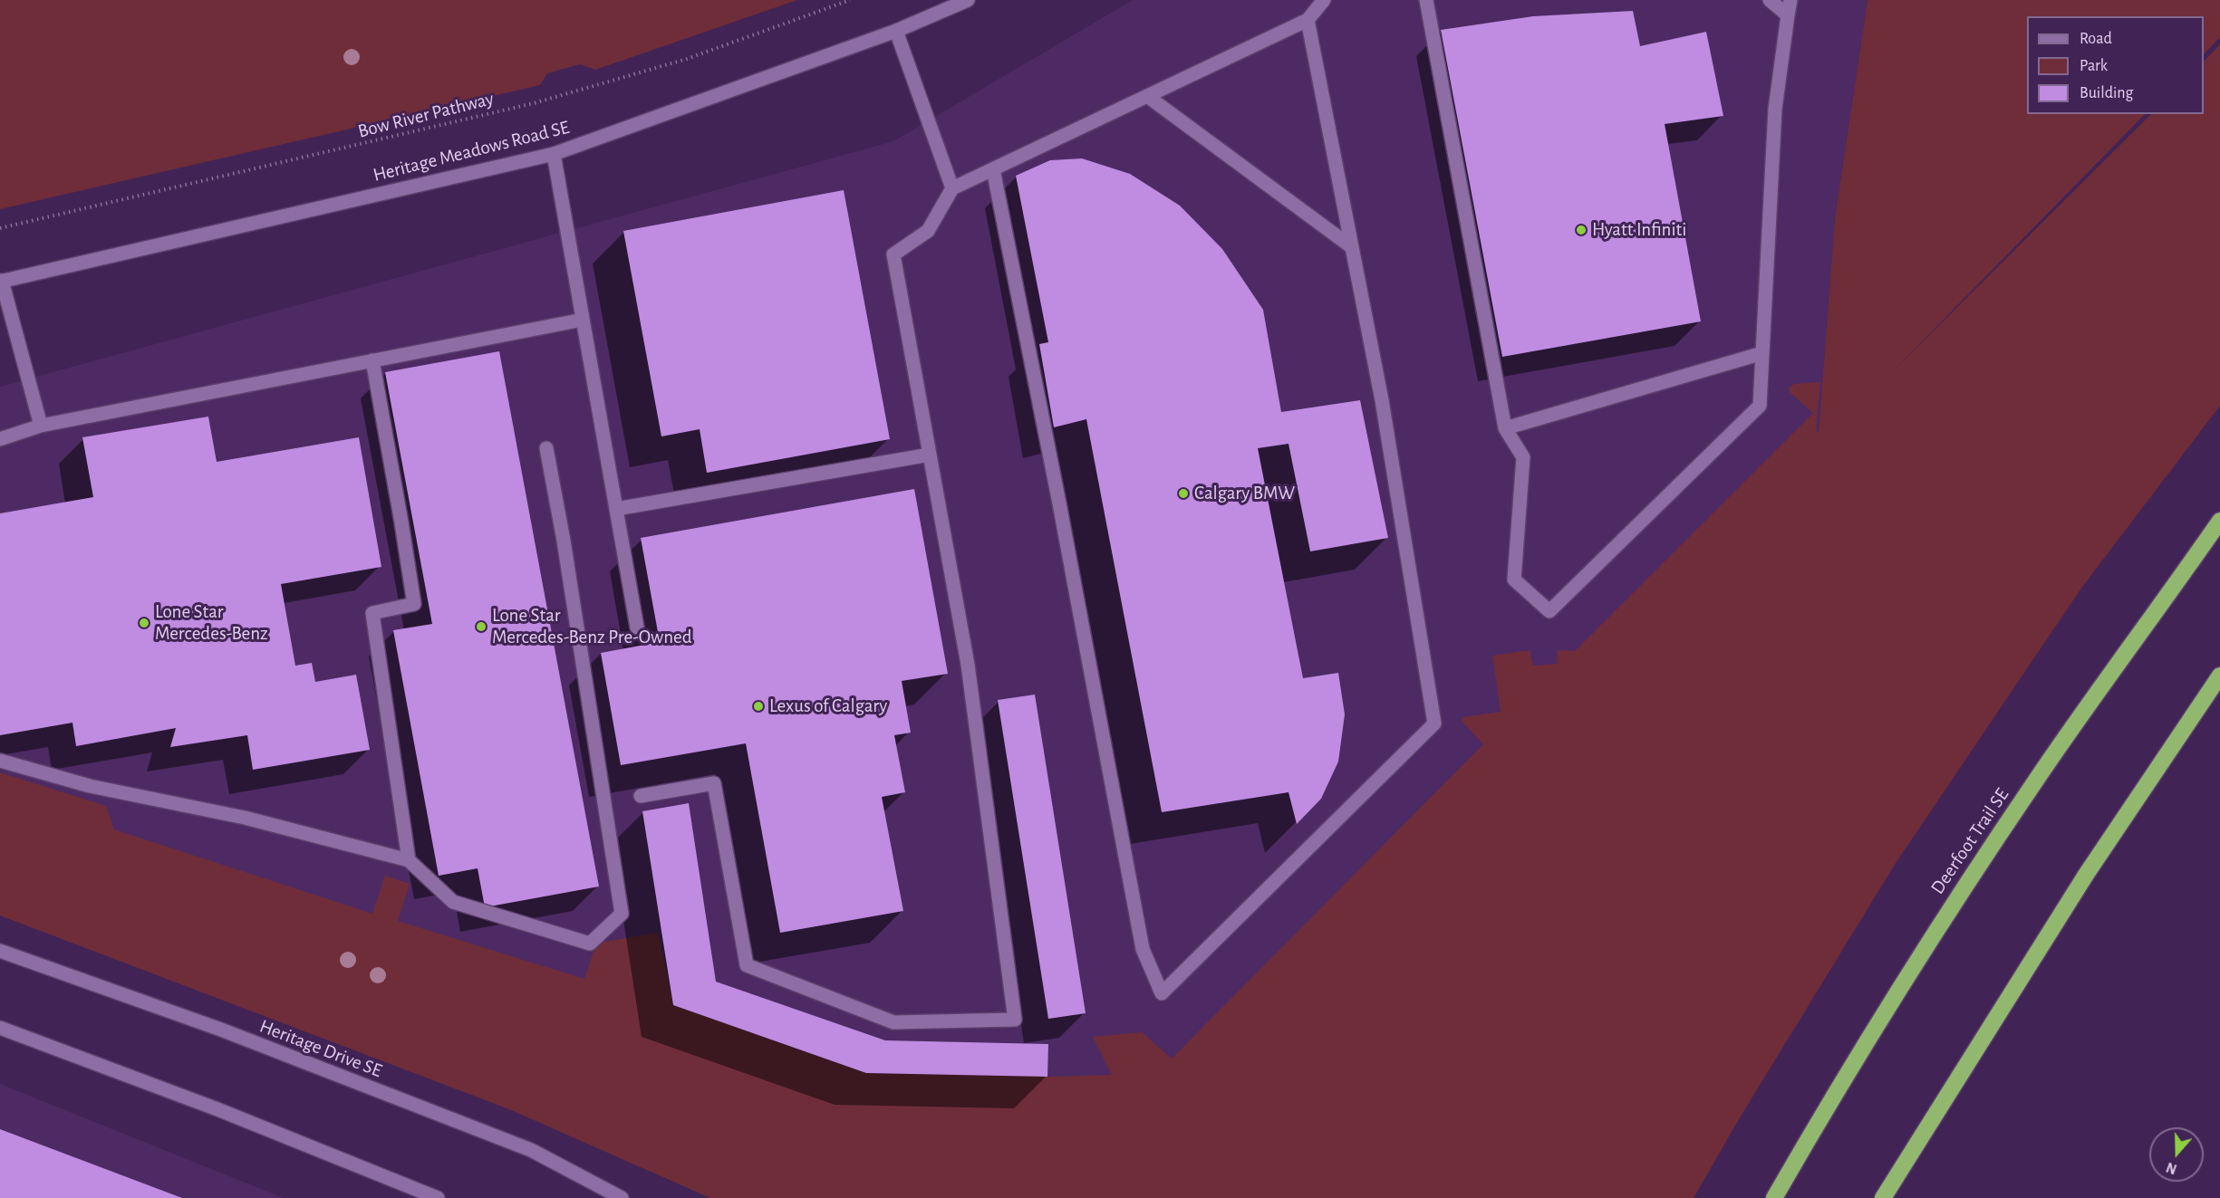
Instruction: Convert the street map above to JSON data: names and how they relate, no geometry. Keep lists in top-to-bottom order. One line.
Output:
{"streets":{"highway":["Deerfoot Trail SE"],"main road":["Heritage Meadows Road SE","Heritage Drive SE"],"path":["Bow River Pathway"]},"places":["Hyatt Infiniti","Calgary BMW","Lone Star Mercedes-Benz","Lone Star Mercedes-Benz Pre-Owned","Lexus of Calgary"],"legend":["Road","Park","Building"],"north":"bottom"}
